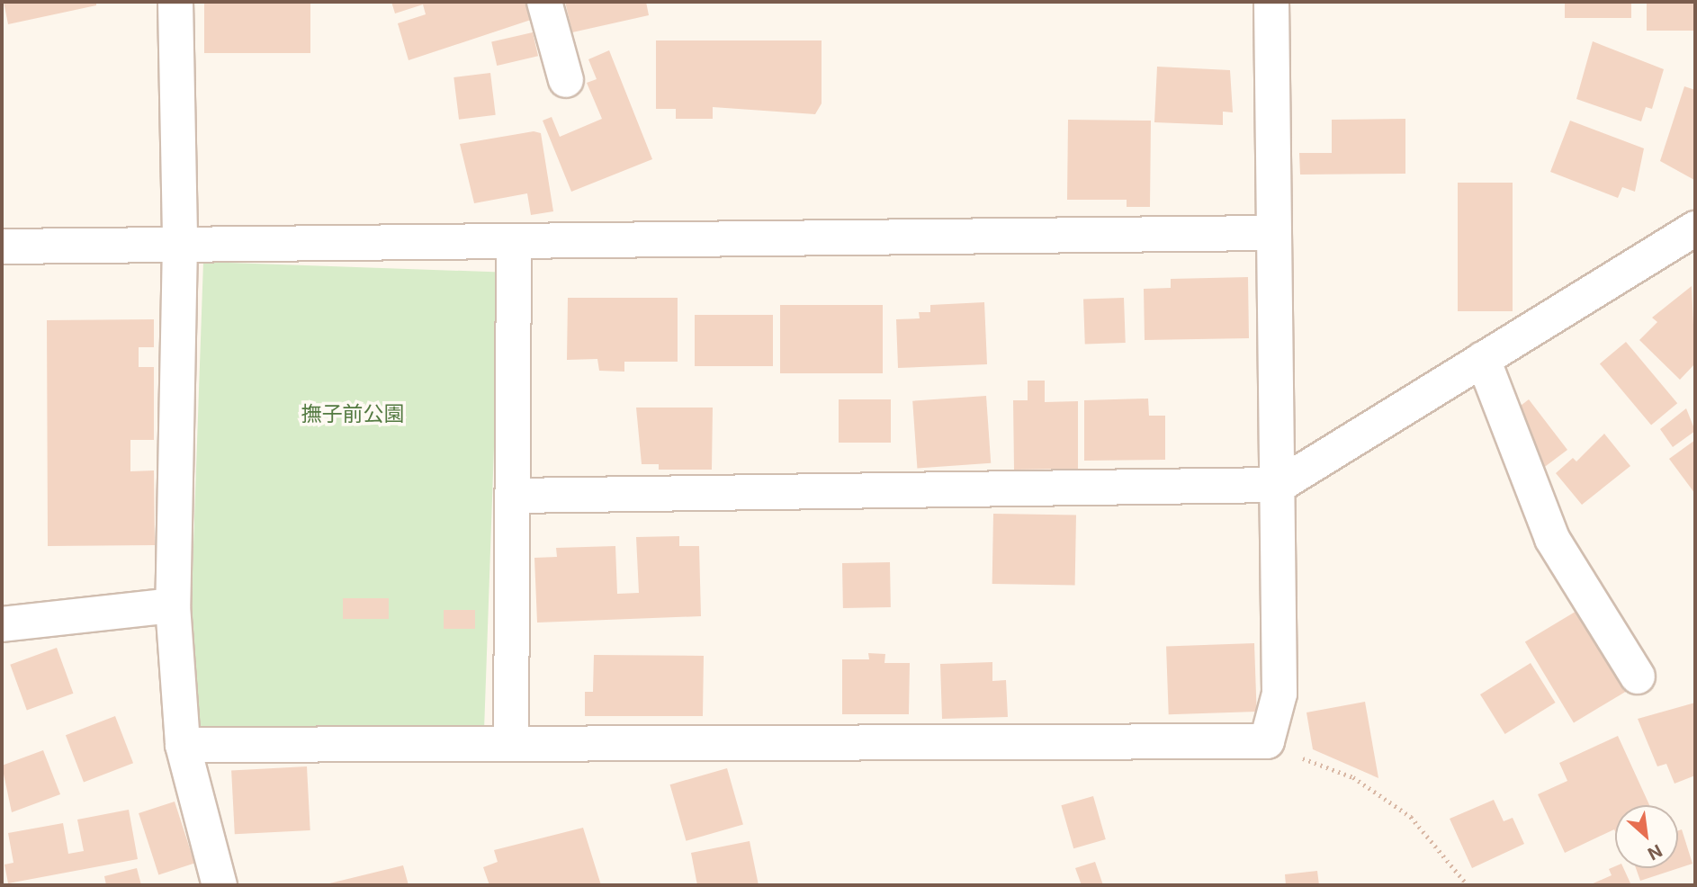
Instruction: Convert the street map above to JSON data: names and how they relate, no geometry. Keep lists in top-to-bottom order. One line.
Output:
{"parks":["撫子前公園"],"north":"bottom right"}
